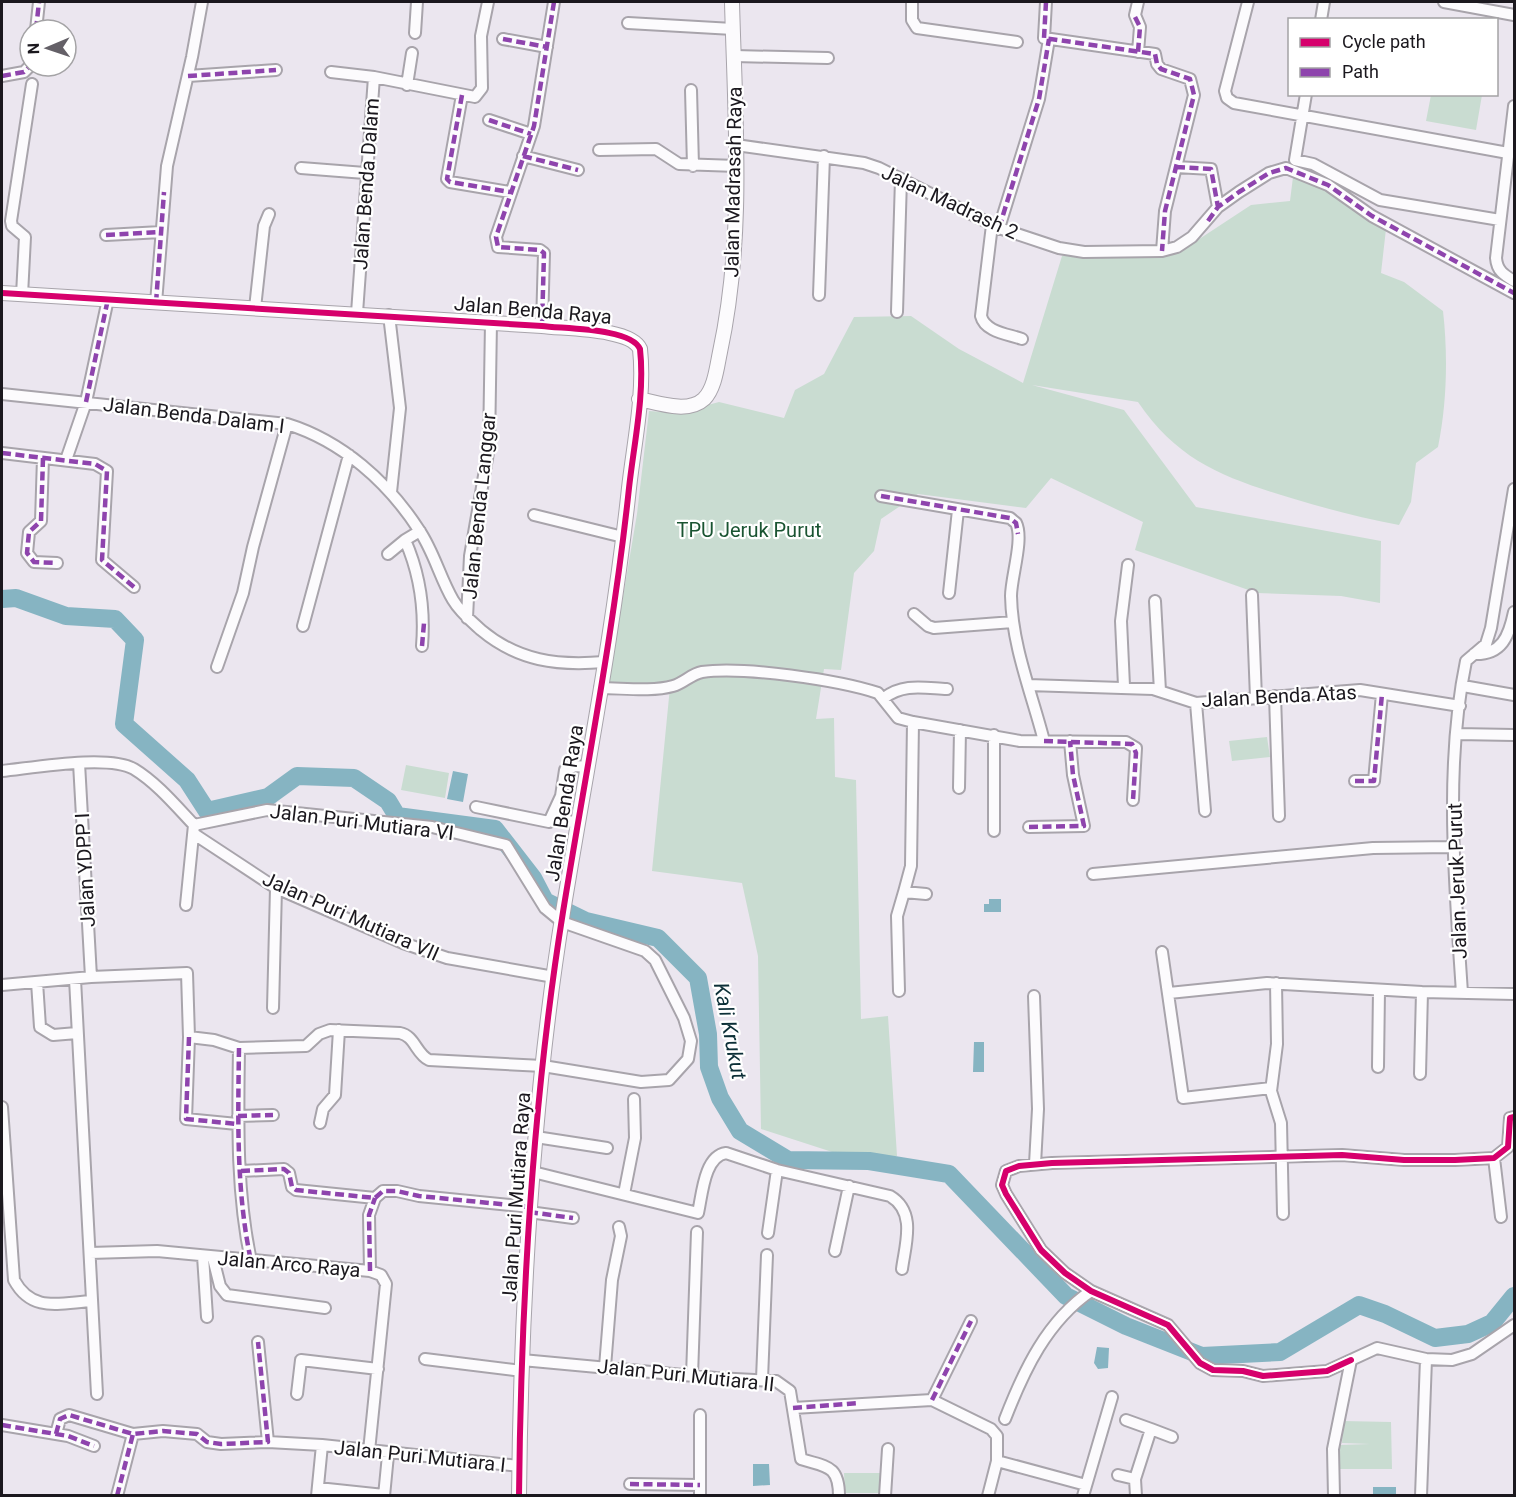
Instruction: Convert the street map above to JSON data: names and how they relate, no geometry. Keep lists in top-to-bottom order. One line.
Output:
{"streets":{"street":["Jalan Madrasah Raya","Jalan Benda Dalam","Jalan Madrash 2","Jalan Benda Raya","Jalan Benda Dalam I","Jalan Benda Langgar","Jalan Benda Atas","Jalan Puri Mutiara VI","Jalan YDPP I","Jalan Jeruk Purut","Jalan Puri Mutiara VII","Jalan Puri Mutiara Raya","Jalan Arco Raya","Jalan Puri Mutiara II","Jalan Puri Mutiara I"]},"crossings":[["Jalan Madrasah Raya","Jalan Madrash 2"],["Jalan Madrasah Raya","Jalan Benda Raya"],["Jalan Benda Dalam","Jalan Benda Raya"],["Jalan Benda Raya","Jalan Benda Dalam I"],["Jalan Benda Raya","Jalan Benda Langgar"],["Jalan Benda Raya","Jalan Puri Mutiara VI"],["Jalan Benda Raya","Jalan Puri Mutiara Raya"],["Jalan Benda Dalam I","Jalan Benda Langgar"],["Jalan Benda Atas","Jalan Jeruk Purut"],["Jalan Puri Mutiara VI","Jalan Puri Mutiara VII"],["Jalan Puri Mutiara VI","Jalan Puri Mutiara Raya"],["Jalan YDPP I","Jalan Puri Mutiara VII"],["Jalan Puri Mutiara VII","Jalan Puri Mutiara Raya"],["Jalan Puri Mutiara Raya","Jalan Puri Mutiara II"],["Jalan Puri Mutiara Raya","Jalan Puri Mutiara I"],["Jalan Arco Raya","Jalan Puri Mutiara I"]],"water":["Kali Krukut"],"parks":["TPU Jeruk Purut"],"legend":["Cycle path","Path"],"north":"left"}
